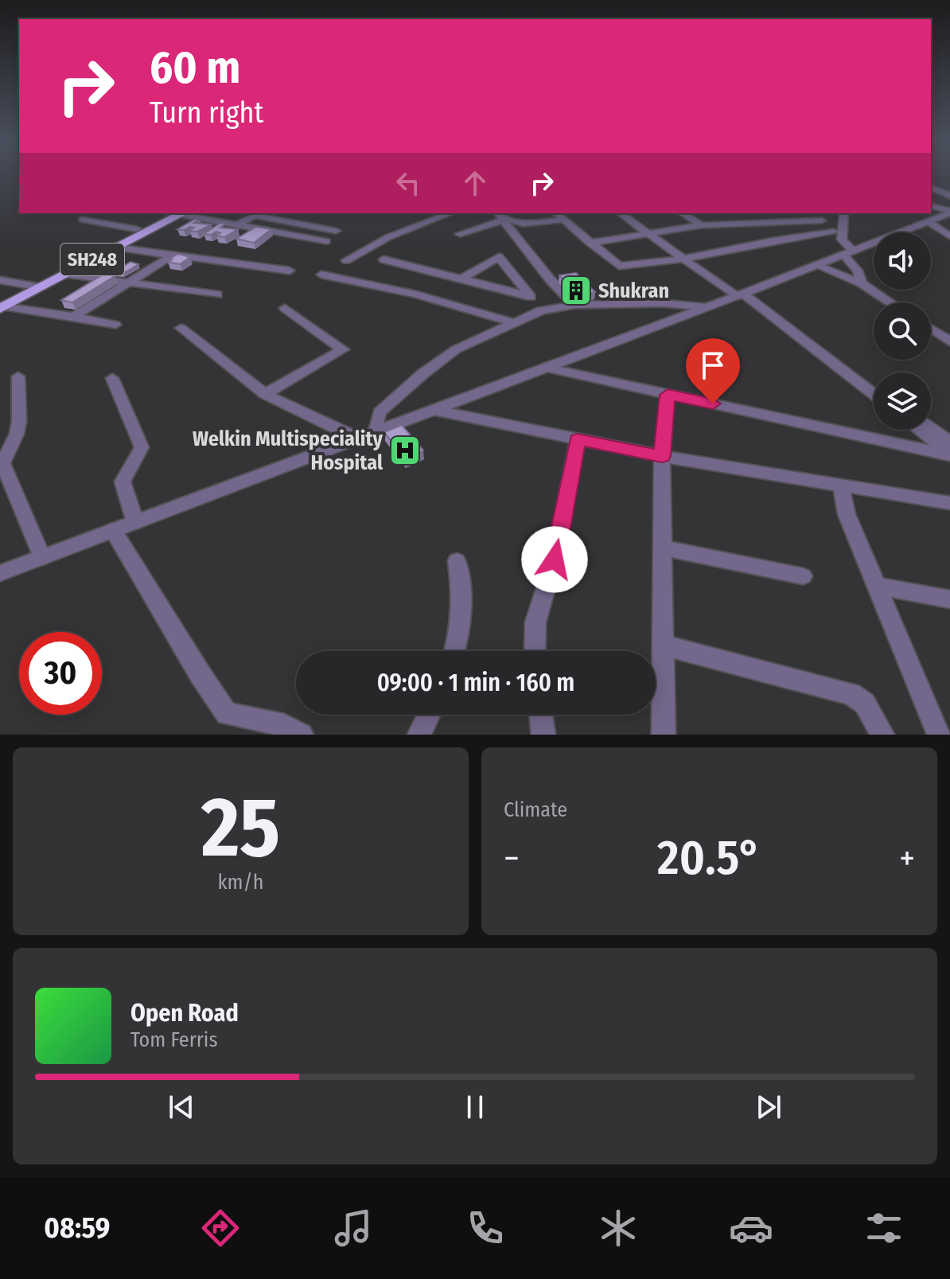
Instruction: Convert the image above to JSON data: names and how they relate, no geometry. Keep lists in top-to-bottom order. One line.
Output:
{"streets":{"main road":["SH248"]},"places":{"building":["Shukran"],"hospital":["Welkin Multispeciality Hospital"]},"page":{"turn":["60 m","Turn right"],"limit":"30","trip":"09:00 · 1 min · 160 m","tile":[["25","km/h"],"Climate"],"heat":["−","20.5°","+"],"song":["Open Road","Tom Ferris"],"tabs":"08:59"}}
